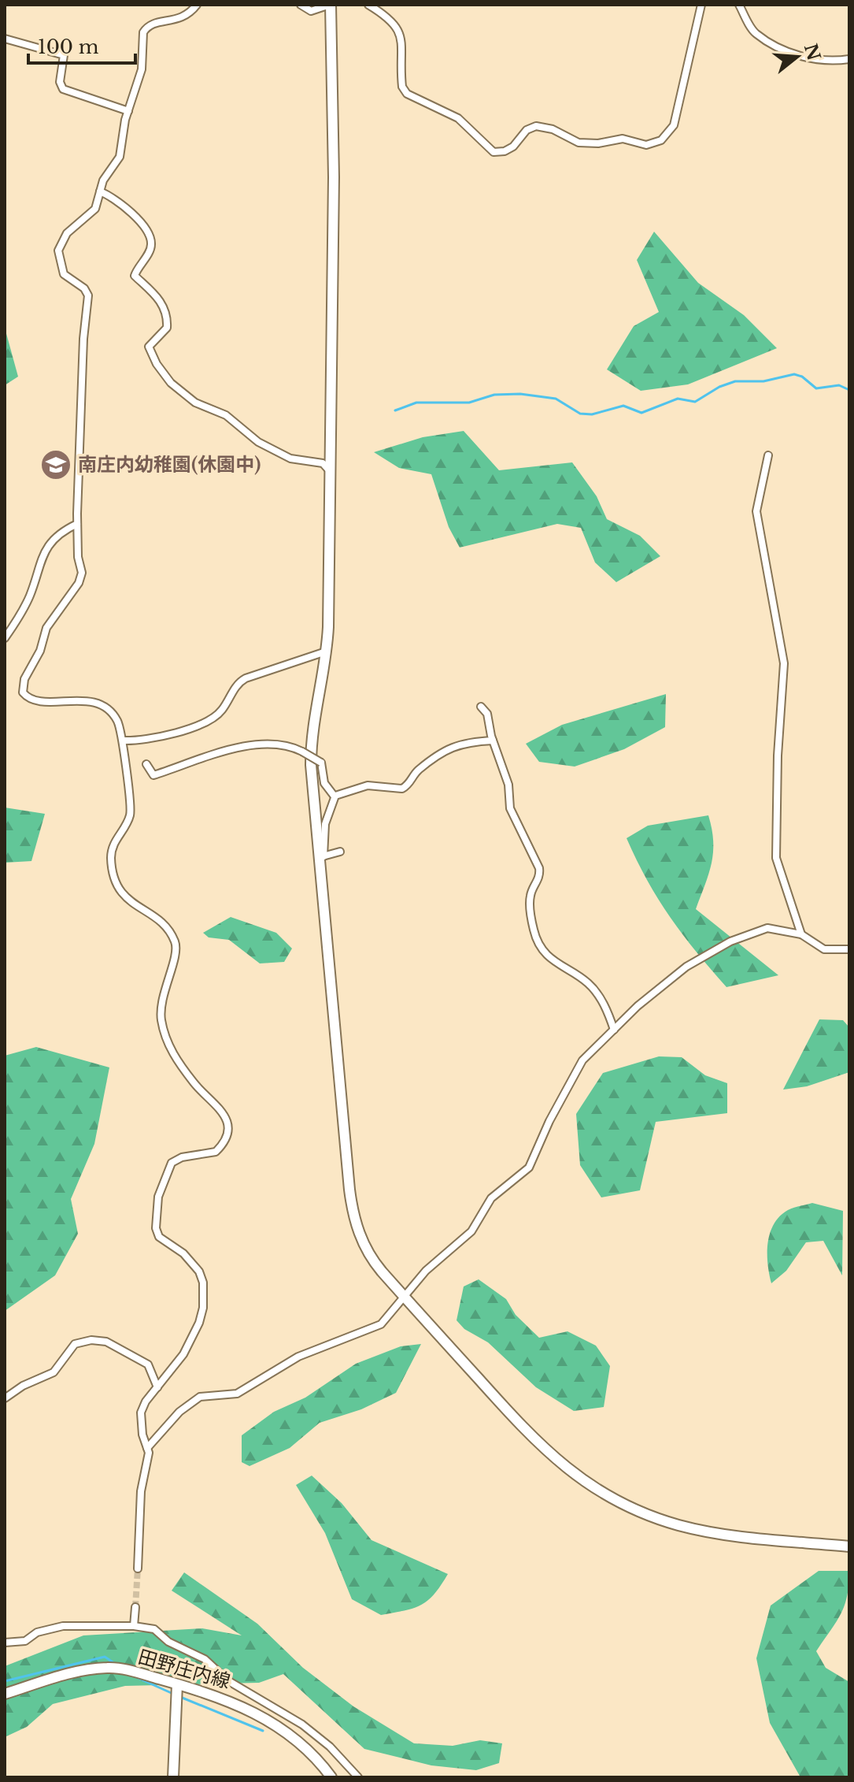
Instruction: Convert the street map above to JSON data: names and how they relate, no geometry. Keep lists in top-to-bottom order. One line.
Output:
{"streets":{"street":["田野庄内線"]},"places":{"school or university":["南庄内幼稚園(休園中)"]},"scale_bar":"100 m","north":"right"}
